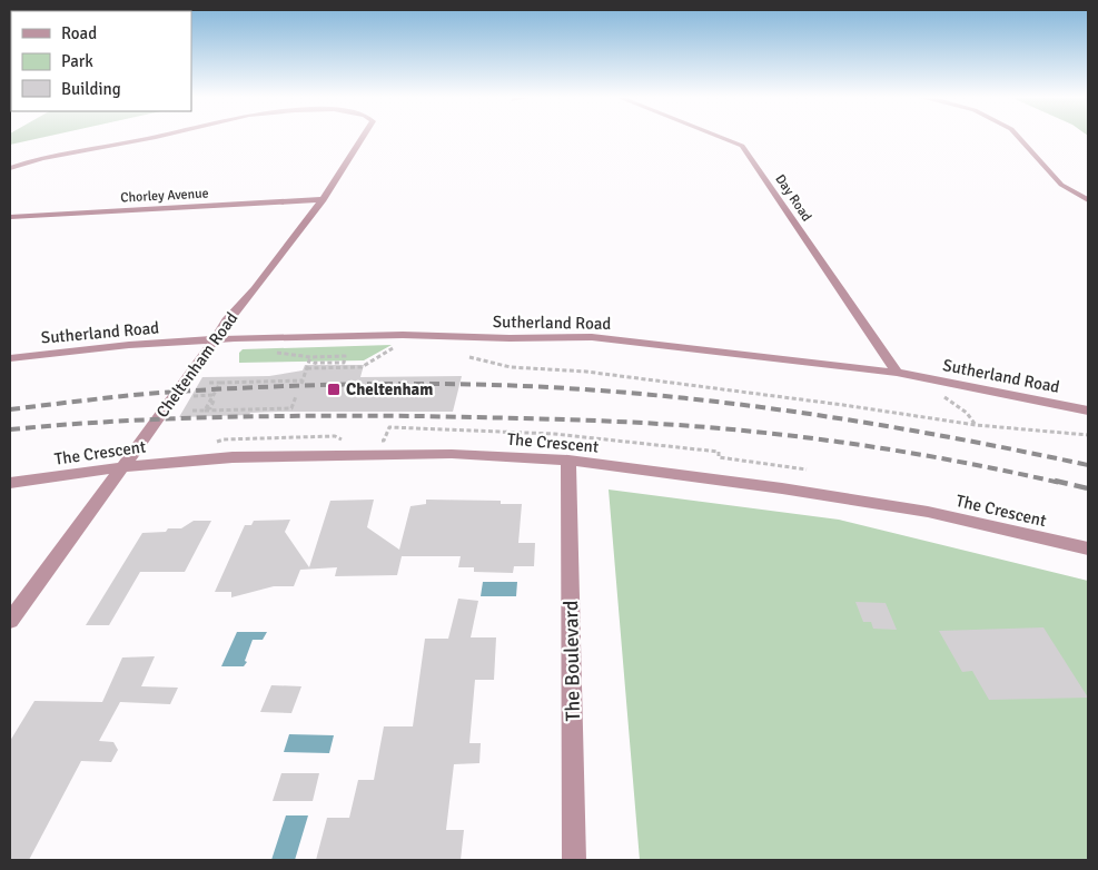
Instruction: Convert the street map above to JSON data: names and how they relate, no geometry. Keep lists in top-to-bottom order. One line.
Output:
{"streets":{"street":["Chorley Avenue","Day Road","Sutherland Road","Cheltenham Road","The Crescent","The Boulevard"]},"crossings":[["Chorley Avenue","Cheltenham Road"],["Day Road","Sutherland Road"],["Sutherland Road","Cheltenham Road"],["Cheltenham Road","The Crescent"],["The Crescent","The Boulevard"]],"places":{"transit":["Cheltenham"]},"legend":["Road","Park","Building"]}
